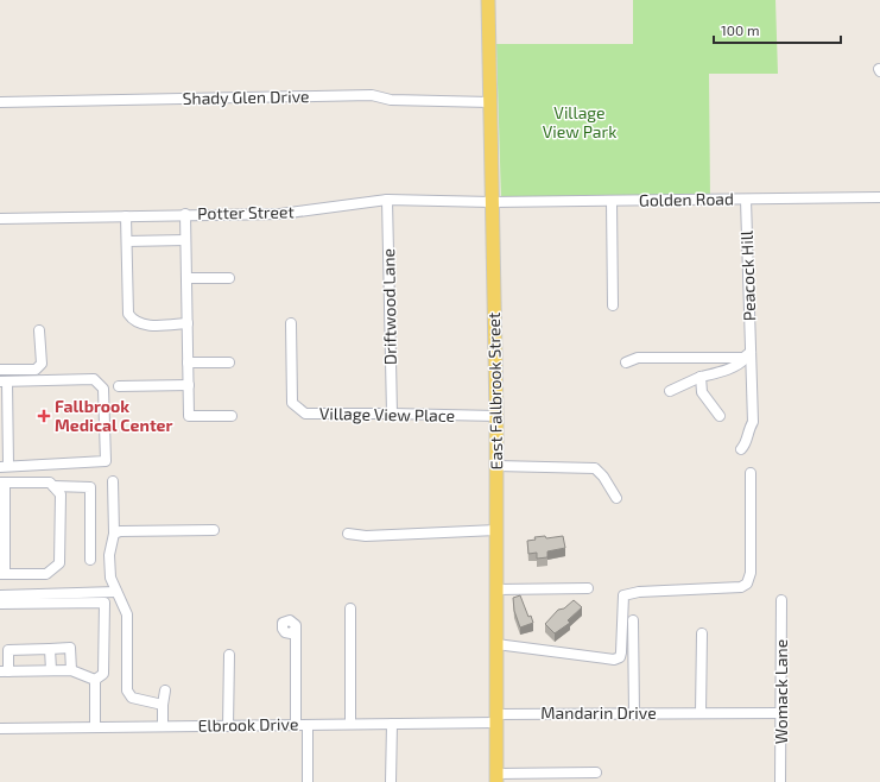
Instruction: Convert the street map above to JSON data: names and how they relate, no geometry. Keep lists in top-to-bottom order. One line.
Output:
{"streets":{"main road":["East Fallbrook Street"],"street":["Shady Glen Drive","Golden Road","Potter Street","Peacock Hill","Driftwood Lane","Village View Place","Womack Lane","Mandarin Drive","Elbrook Drive"]},"crossings":[["Shady Glen Drive","East Fallbrook Street"],["Golden Road","Potter Street"],["Golden Road","Peacock Hill"],["Golden Road","East Fallbrook Street"],["Potter Street","Driftwood Lane"],["Potter Street","East Fallbrook Street"],["Driftwood Lane","Village View Place"],["East Fallbrook Street","Village View Place"],["East Fallbrook Street","Mandarin Drive"],["East Fallbrook Street","Elbrook Drive"],["Womack Lane","Mandarin Drive"],["Mandarin Drive","Elbrook Drive"]],"parks":["Village View Park"],"places":{"health":["Fallbrook Medical Center"]},"scale_bar":"100 m"}
